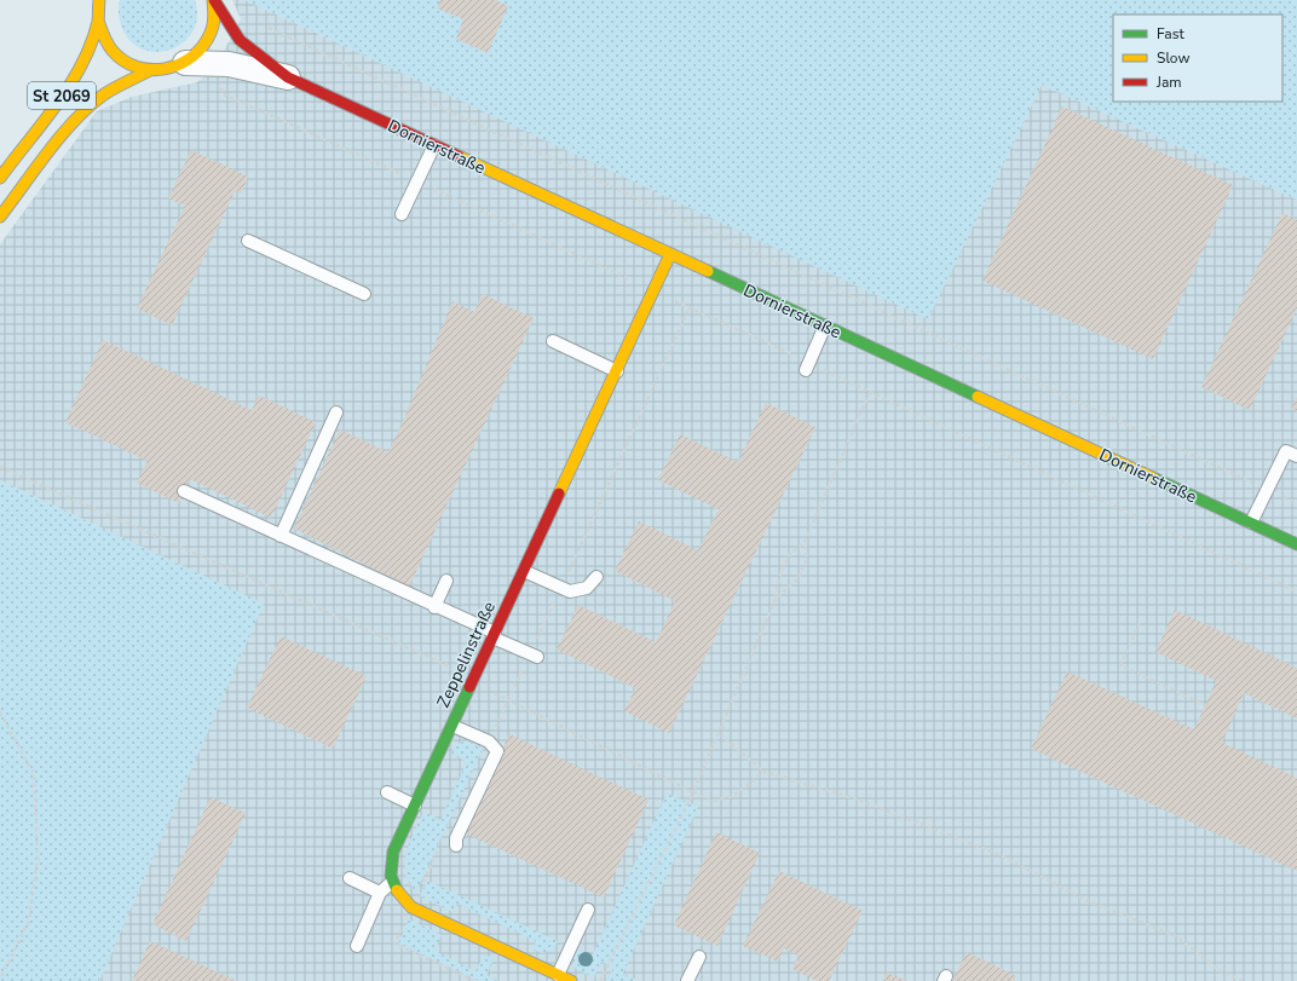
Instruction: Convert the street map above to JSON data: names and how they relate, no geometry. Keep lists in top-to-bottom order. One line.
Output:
{"streets":{"street":["St 2069","Dornierstraße","Zeppelinstraße"]},"crossings":[["Dornierstraße","Zeppelinstraße"]],"legend":["Fast","Slow","Jam"]}
